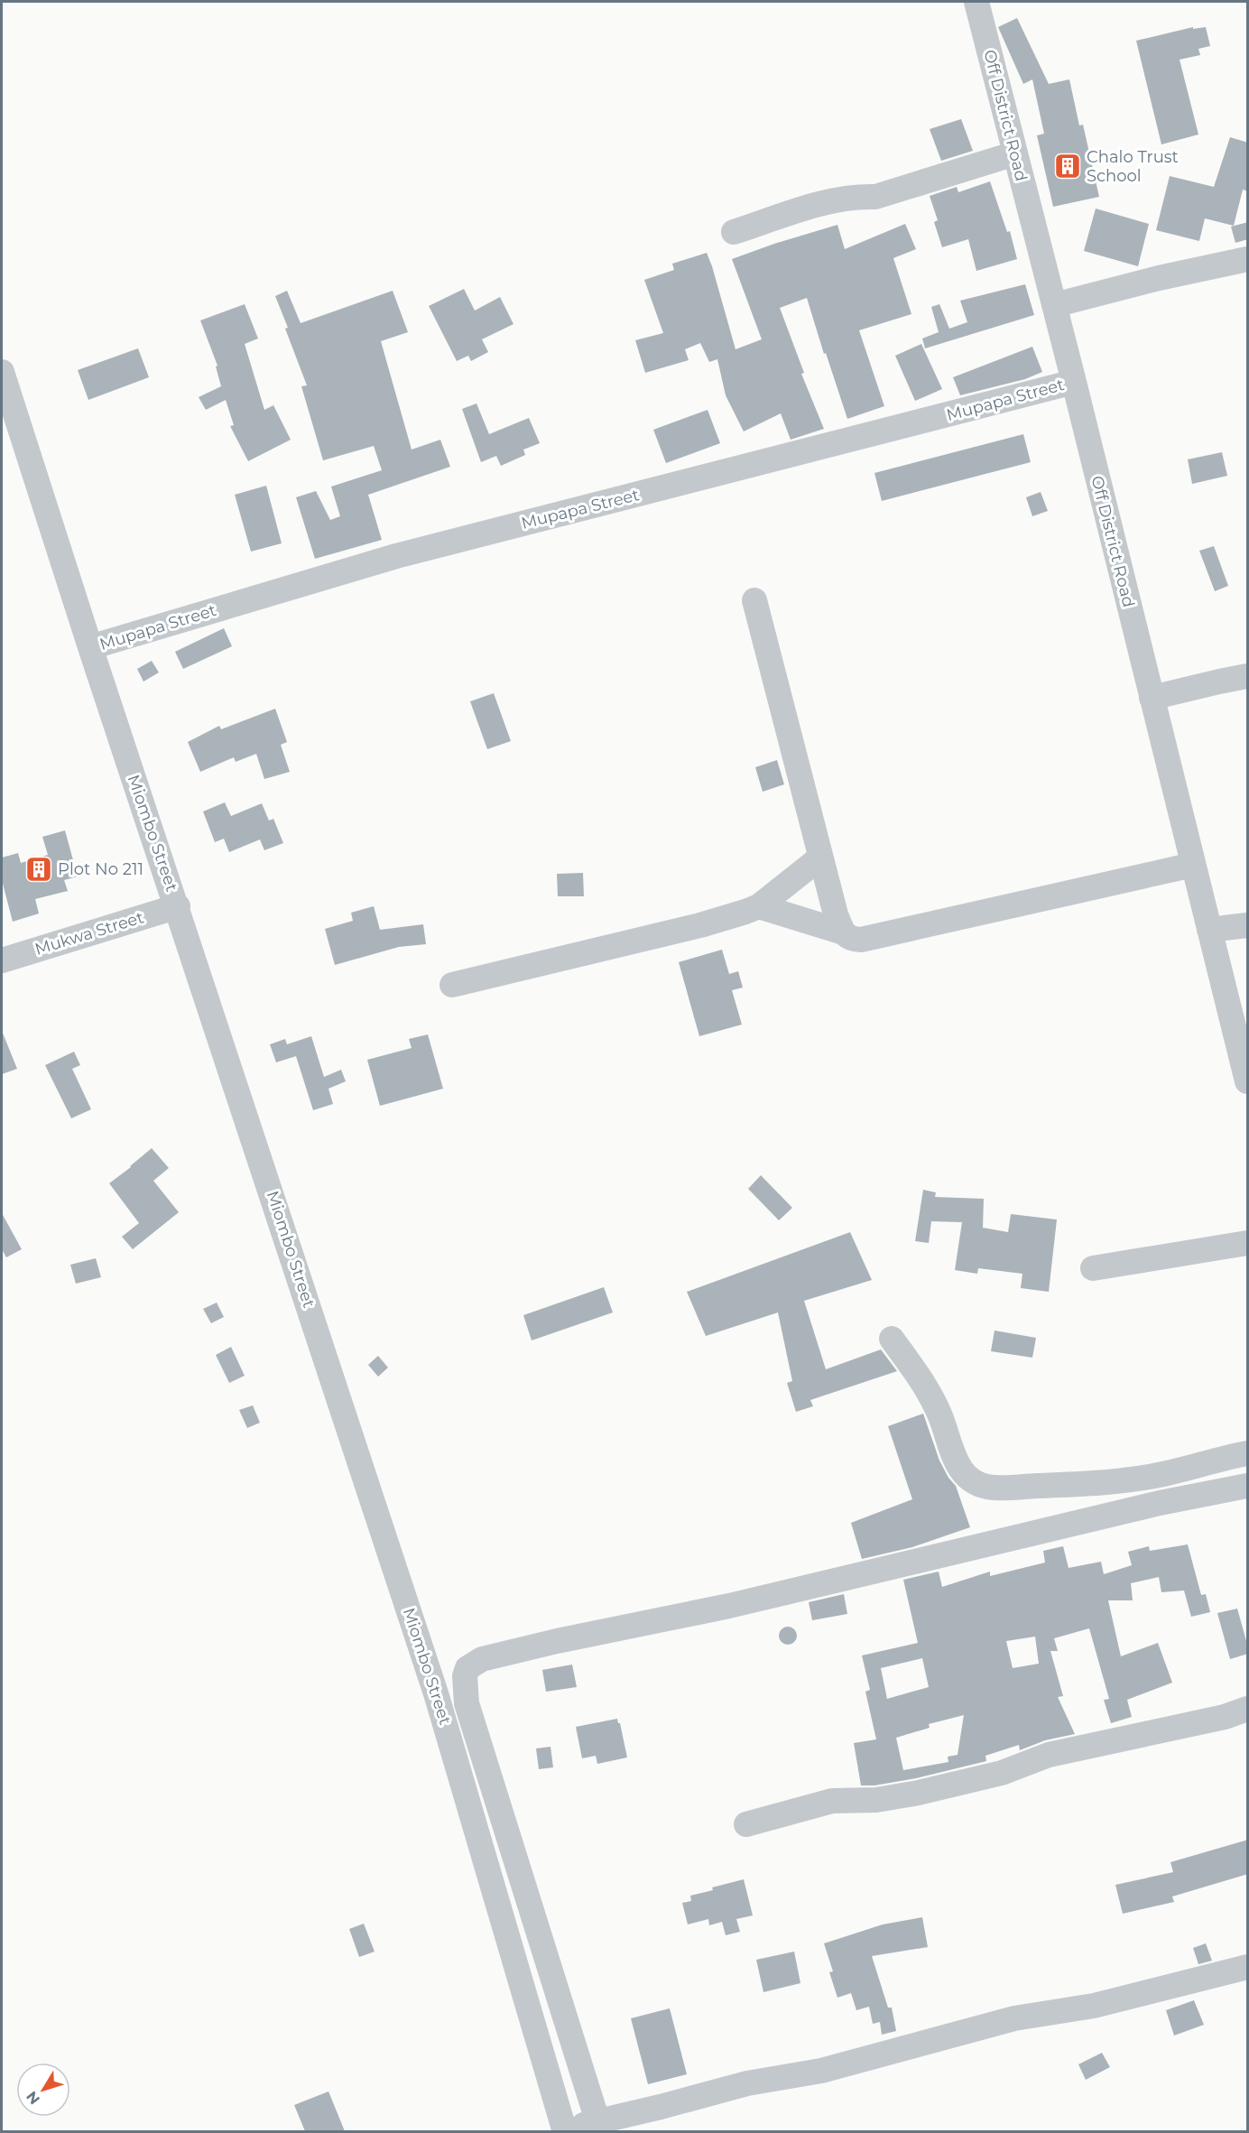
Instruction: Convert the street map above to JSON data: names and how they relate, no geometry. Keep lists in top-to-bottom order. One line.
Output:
{"streets":{"street":["Off District Road","Mupapa Street","Miombo Street","Mukwa Street"]},"crossings":[["Off District Road","Mupapa Street"],["Mupapa Street","Miombo Street"],["Miombo Street","Mukwa Street"]],"places":{"building":["Chalo Trust School","Plot No 211"]},"north":"bottom left"}
